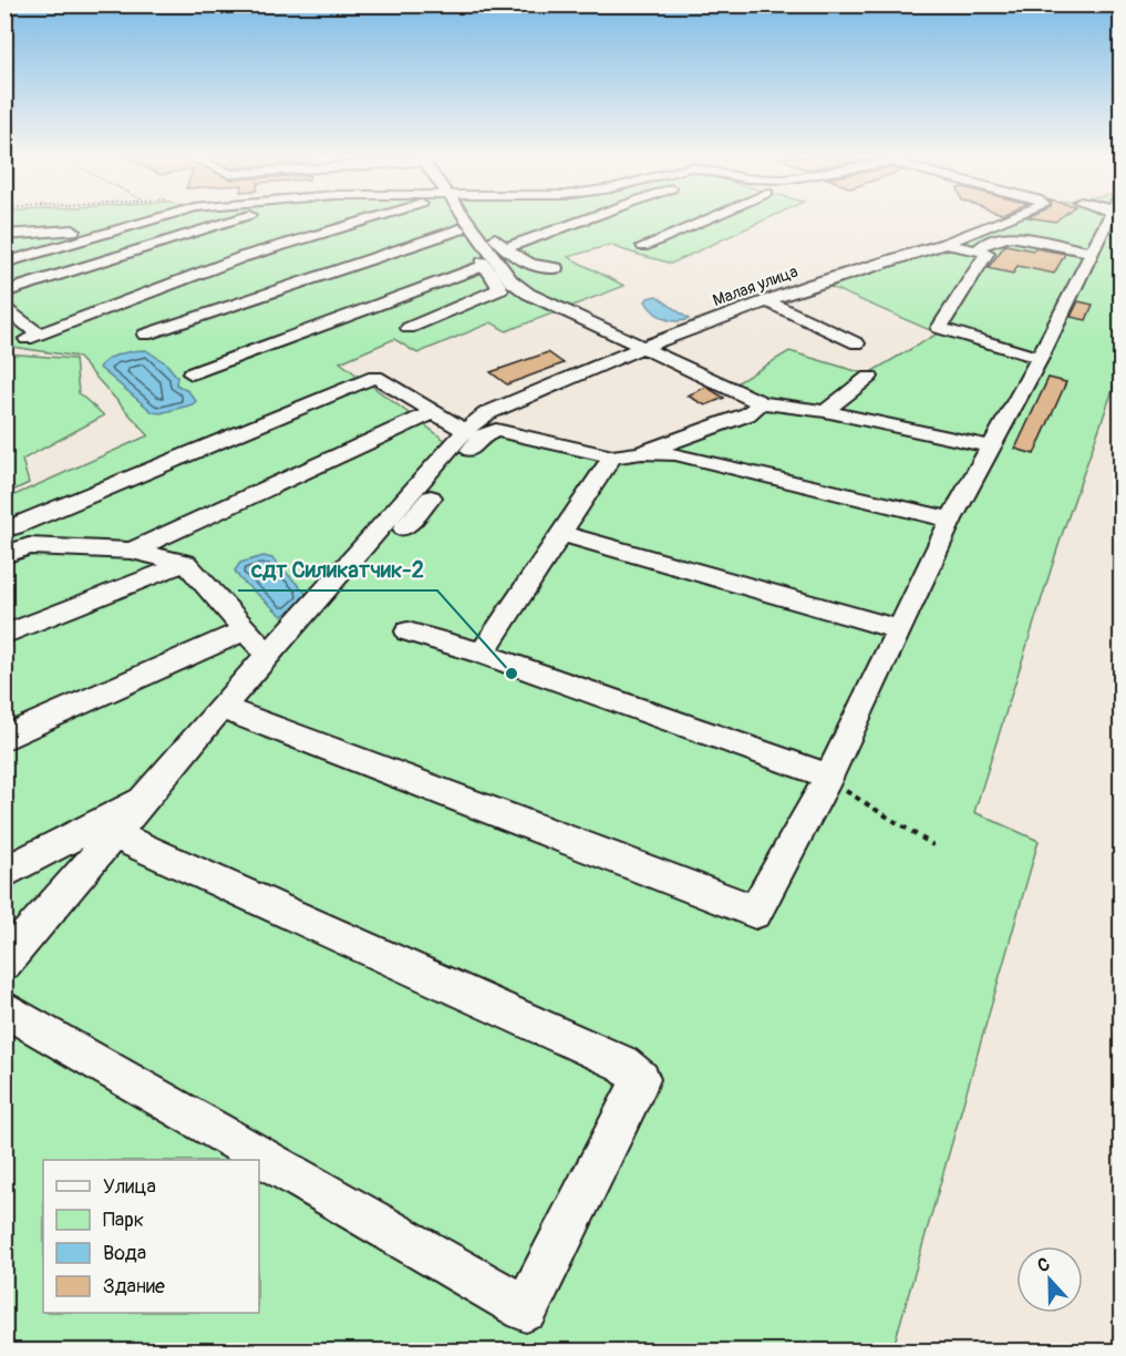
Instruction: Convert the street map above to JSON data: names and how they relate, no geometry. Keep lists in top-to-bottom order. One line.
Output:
{"streets":{"street":["Малая улица"]},"places":["сдт Силикатчик-2"],"legend":["Улица","Парк","Вода","Здание"],"north":"top"}
